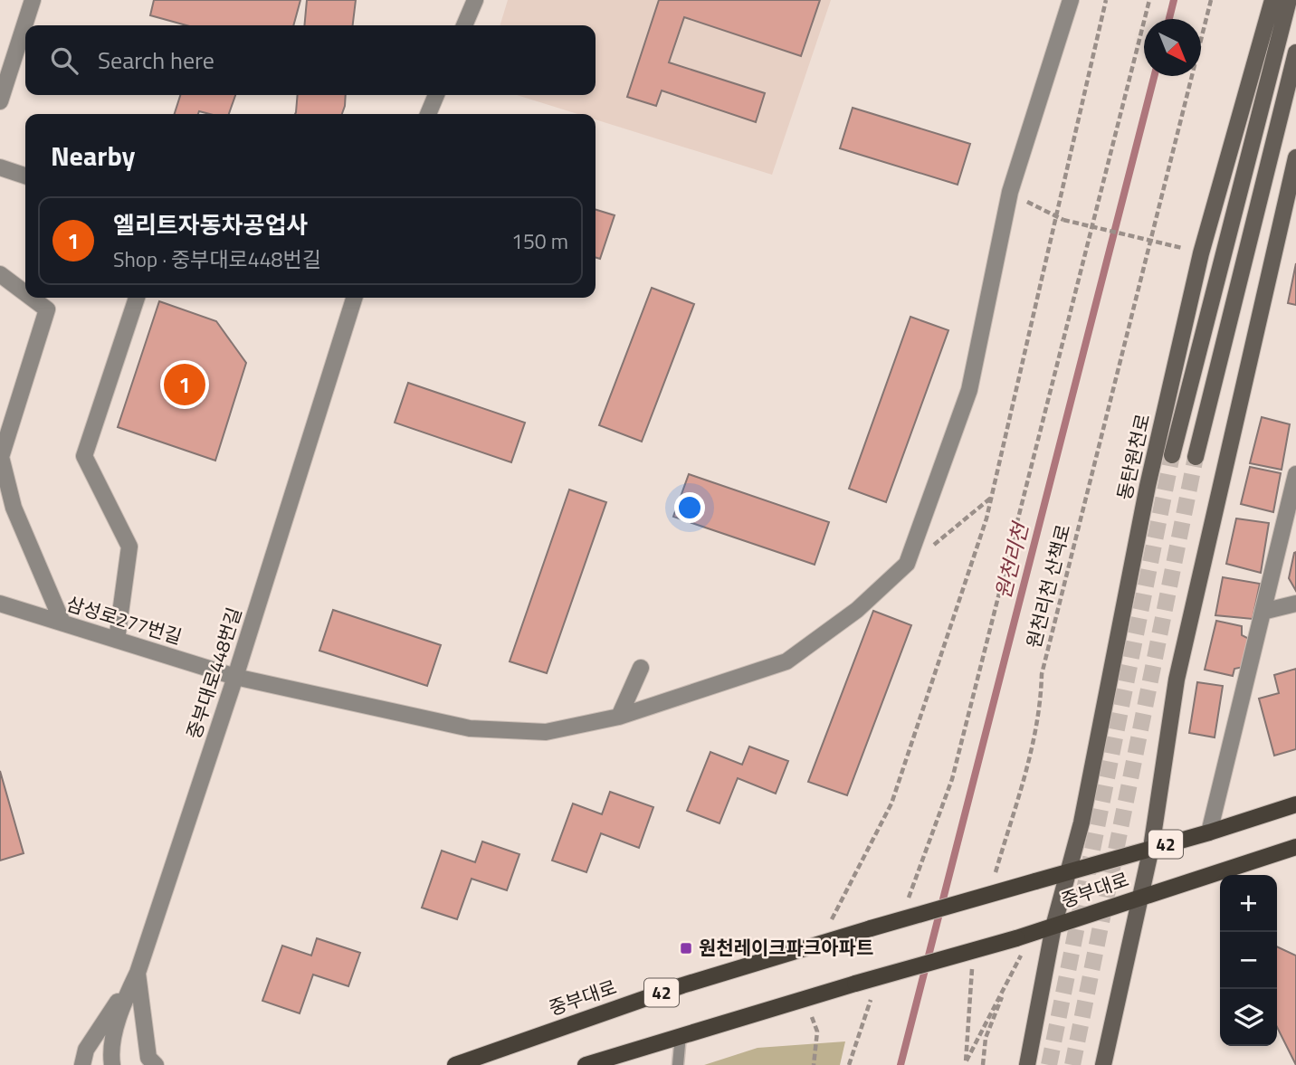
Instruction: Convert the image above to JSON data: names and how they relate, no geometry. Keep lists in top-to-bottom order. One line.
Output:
{"streets":{"main road":["동탄원천로","42","중부대로"],"street":["삼성로277번길","중부대로448번길"],"path":["원천리천 산책로"]},"crossings":[["동탄원천로","중부대로"],["삼성로277번길","중부대로448번길"],["42","중부대로"]],"water":["원천리천"],"places":{"transit":["원천레이크파크아파트"]},"north":"bottom right","page":{"search":"Search here","heading":"Nearby","list":[{"mark":"1","name":"엘리트자동차공업사","note":"Shop · 중부대로448번길","value":"150 m"}],"pins":"1","map_buttons":["+","−"]}}
